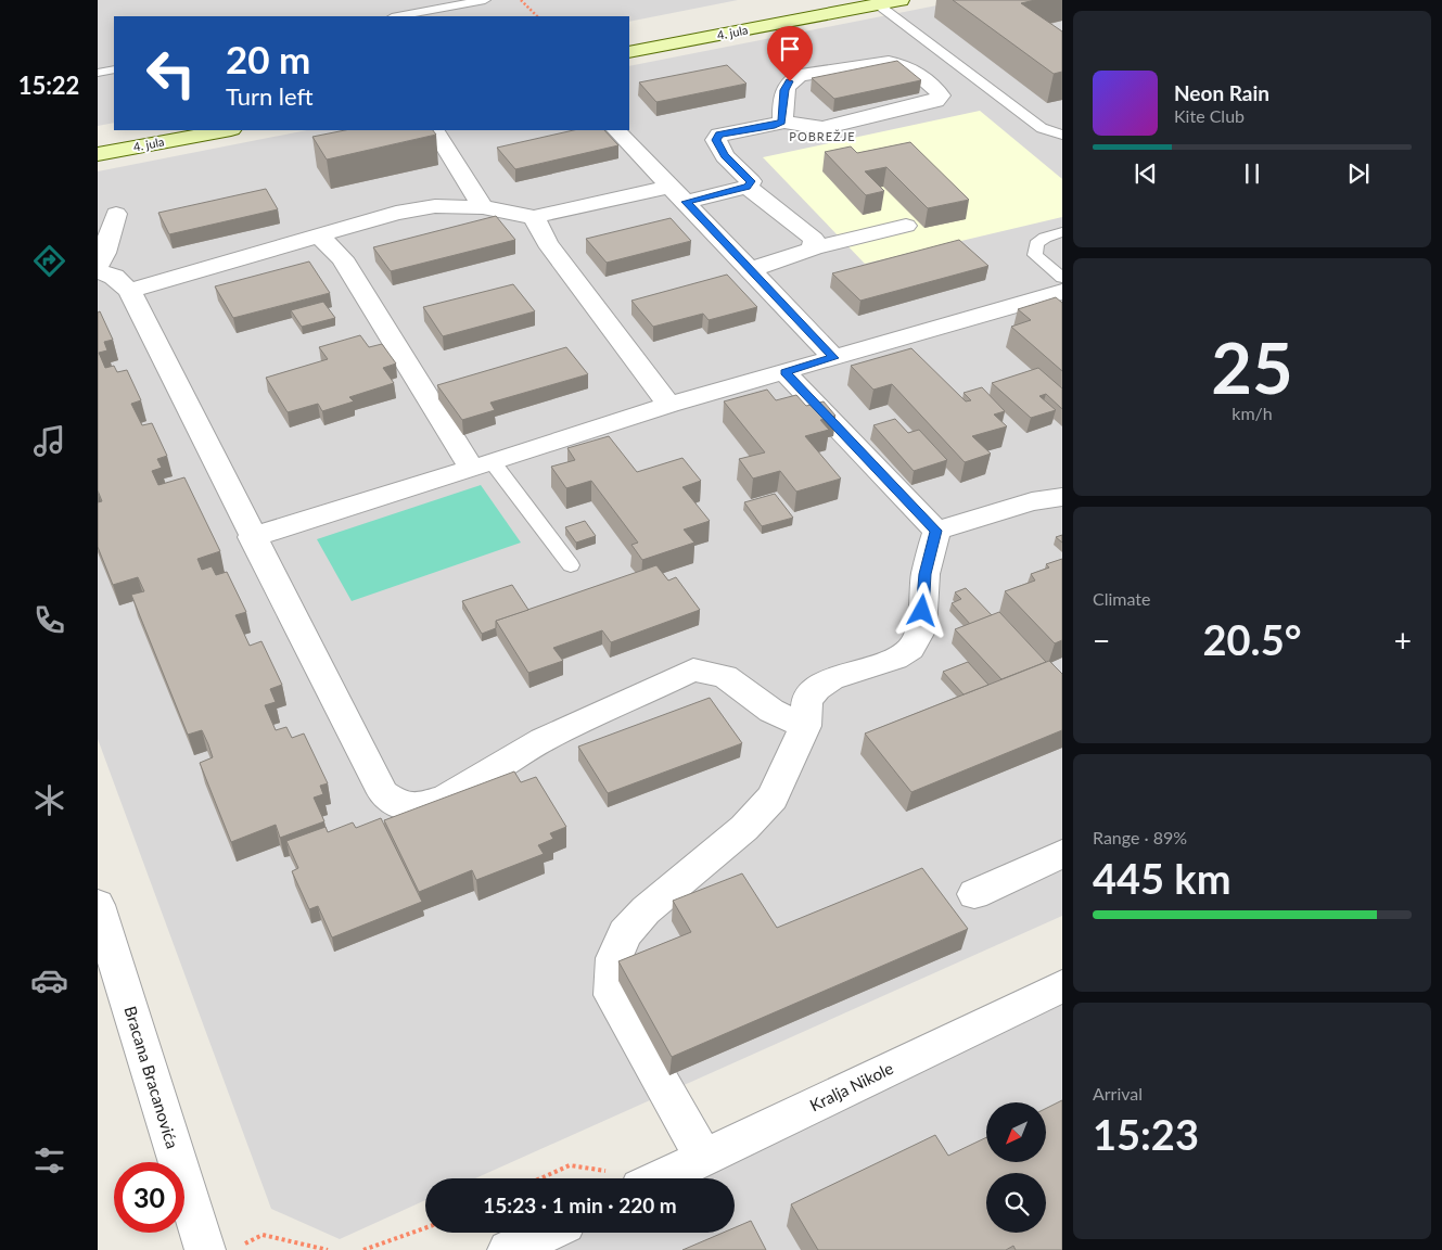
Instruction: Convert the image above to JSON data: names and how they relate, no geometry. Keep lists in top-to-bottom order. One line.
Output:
{"streets":{"main road":["4. jula"],"street":["Bracana Bracanovića","Kralja Nikole"]},"districts":["POBREŽJE"],"north":"bottom left","page":{"tabs":"15:22","turn":["20 m","Turn left"],"song":["Neon Rain","Kite Club"],"tile":[["25","km/h"],"Climate",["Range · 89%","445 km"],["Arrival","15:23"]],"heat":["−","20.5°","+"],"limit":"30","trip":"15:23 · 1 min · 220 m"}}
